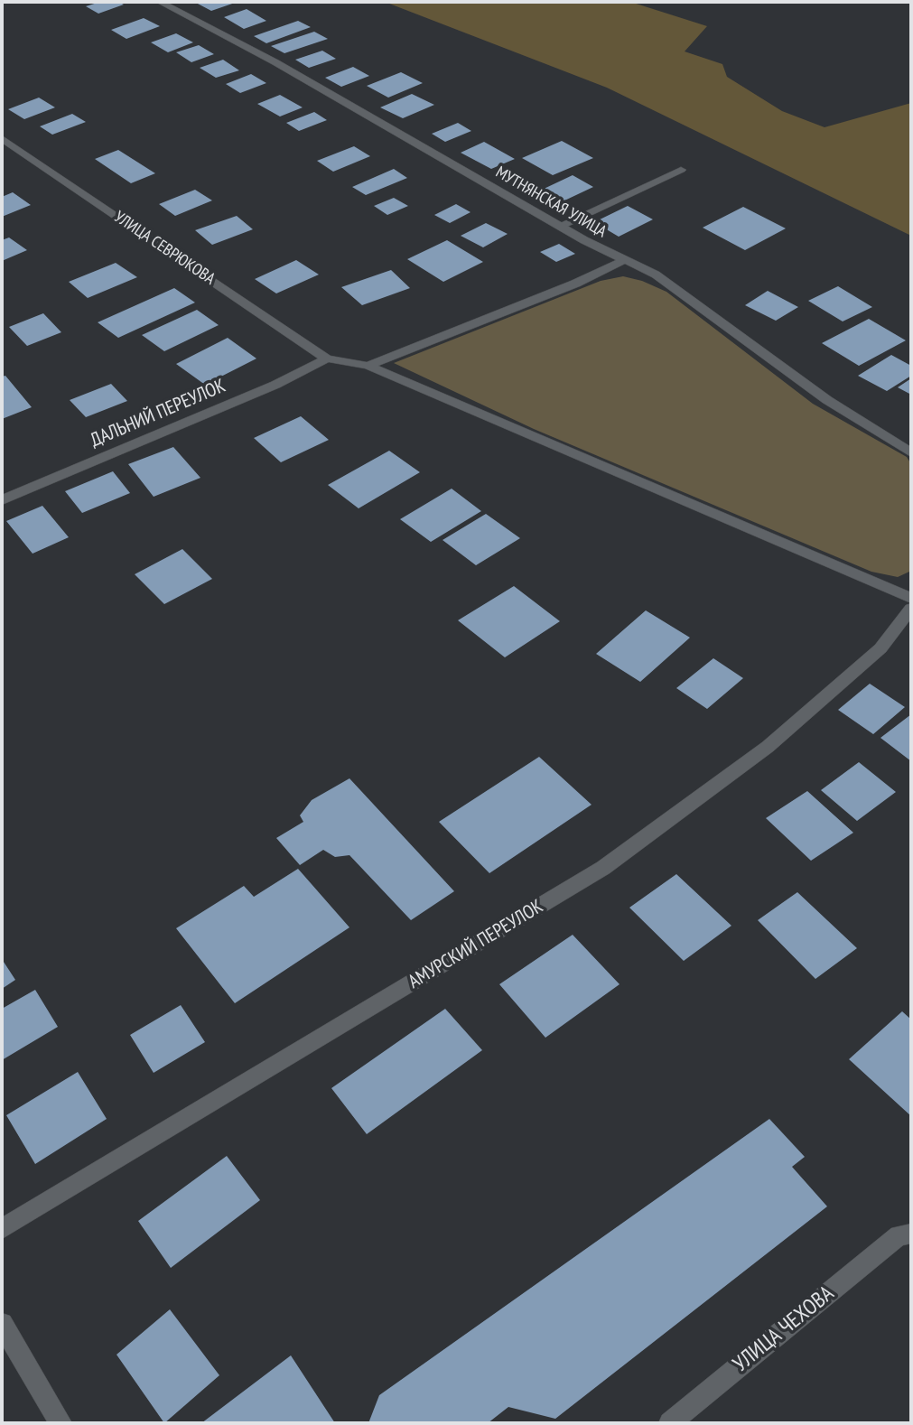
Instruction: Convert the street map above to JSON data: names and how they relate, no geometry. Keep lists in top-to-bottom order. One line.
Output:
{"streets":{"street":["МУТНЯНСКАЯ УЛИЦА","УЛИЦА СЕВРЮКОВА","ДАЛЬНИЙ ПЕРЕУЛОК","АМУРСКИЙ ПЕРЕУЛОК","УЛИЦА ЧЕХОВА"]},"crossings":[["УЛИЦА СЕВРЮКОВА","ДАЛЬНИЙ ПЕРЕУЛОК"]]}
